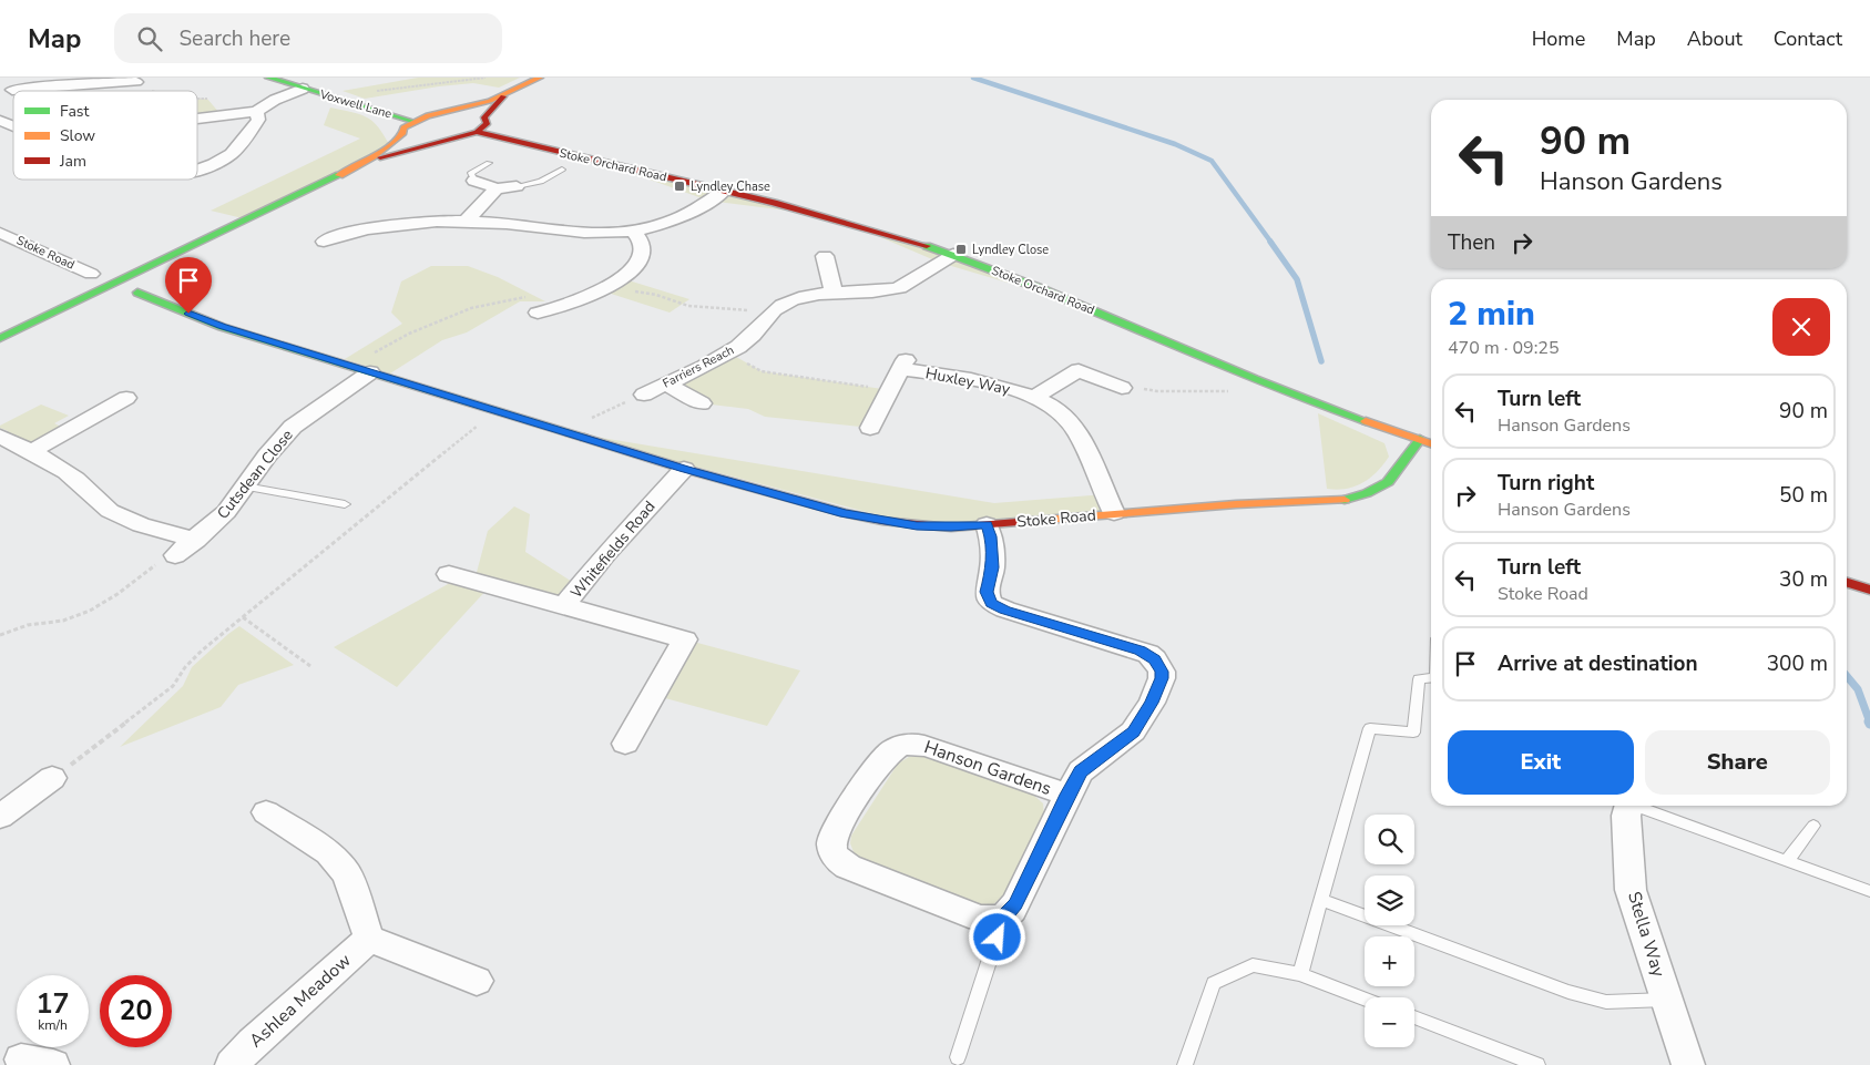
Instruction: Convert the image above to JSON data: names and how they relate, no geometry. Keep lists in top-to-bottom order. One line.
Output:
{"streets":{"street":["Voxwell Lane","Stoke Orchard Road","Stoke Road","Farriers Reach","Huxley Way","Cutsdean Close","Whitefields Road","Hanson Gardens","Stella Way","Ashlea Meadow"]},"crossings":[["Stoke Orchard Road","Stoke Road"],["Stoke Orchard Road","Farriers Reach"],["Stoke Road","Huxley Way"],["Stoke Road","Cutsdean Close"],["Stoke Road","Whitefields Road"],["Stoke Road","Hanson Gardens"]],"places":{"transit":["Lyndley Chase","Lyndley Close"]},"legend":["Fast","Slow","Jam"],"page":{"header":"Map","search":"Search here","nav":["Home","Map","About","Contact"],"turn":["90 m","Hanson Gardens"],"then":"Then","heading":["2 min","470 m · 09:25"],"list":[{"name":"Turn left","note":"Hanson Gardens","value":"90 m"},{"name":"Turn right","note":"Hanson Gardens","value":"50 m"},{"name":"Turn left","note":"Stoke Road","value":"30 m"},{"name":"Arrive at destination","value":"300 m"}],"buttons":["Exit","Share"],"map_buttons":["+","−"],"speed":"17 km/h","limit":"20"}}
